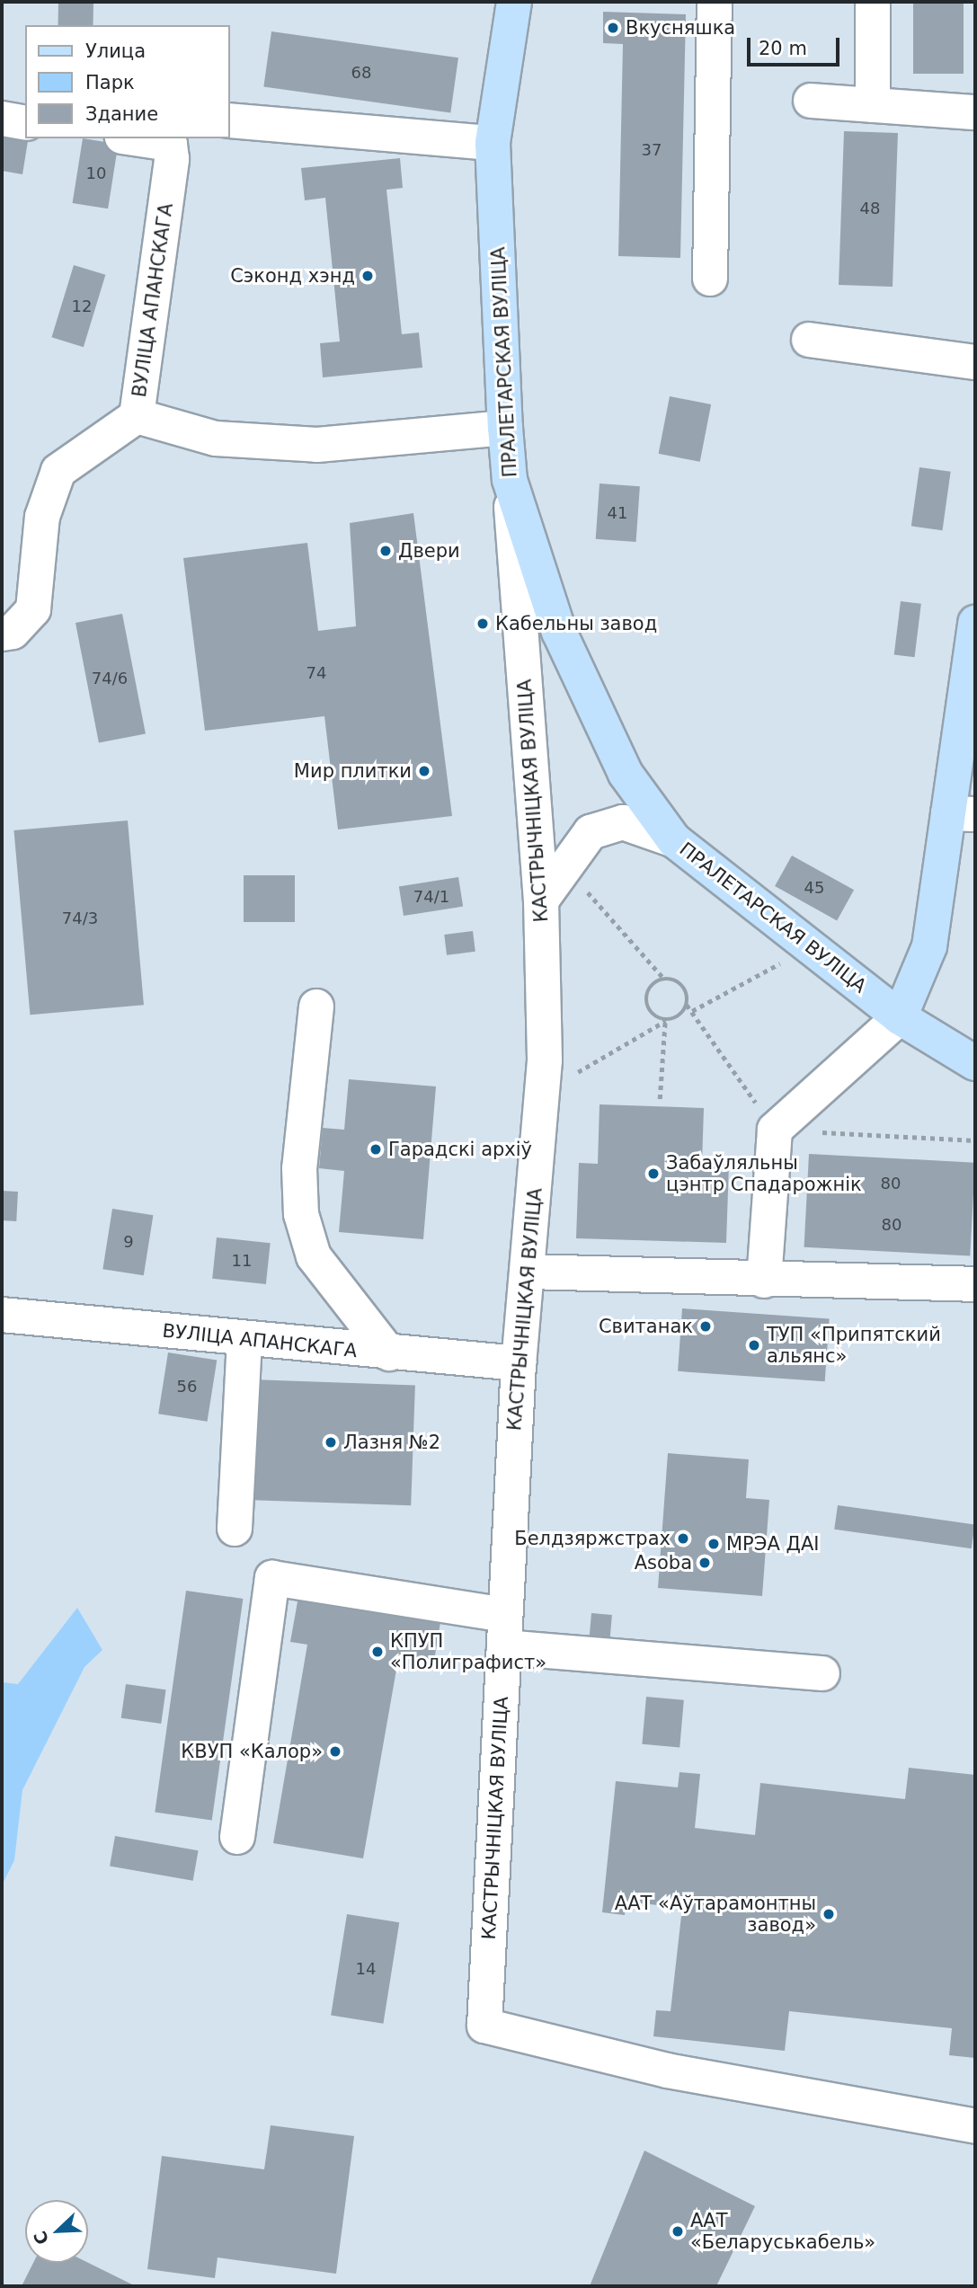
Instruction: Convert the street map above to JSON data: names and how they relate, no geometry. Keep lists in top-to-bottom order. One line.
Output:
{"streets":{"main road":["ПРАЛЕТАРСКАЯ ВУЛІЦА"],"street":["ВУЛІЦА АПАНСКАГА","КАСТРЫЧНІЦКАЯ ВУЛІЦА"]},"crossings":[["ВУЛІЦА АПАНСКАГА","КАСТРЫЧНІЦКАЯ ВУЛІЦА"],["ПРАЛЕТАРСКАЯ ВУЛІЦА","КАСТРЫЧНІЦКАЯ ВУЛІЦА"]],"places":["Вкусняшка","Сэконд хэнд","Двери","Кабельны завод","Мир плитки","Гарадскі архіў","Забаўляльны цэнтр Спадарожнік","Свитанак","ТУП «Припятский альянс»","Лазня №2","Белдзяржстрах","МРЭА ДАІ","Asoba","КПУП «Полиграфист»","КВУП «Калор»","ААТ «Аўтарамонтны завод»","ААТ «Беларуськабель»"],"house_numbers":["68","37","10","48","12","41","74","74/6","45","74/1","74/3","80","80","9","11","56","14"],"legend":["Улица","Парк","Здание"],"scale_bar":"20 m","north":"bottom left"}
